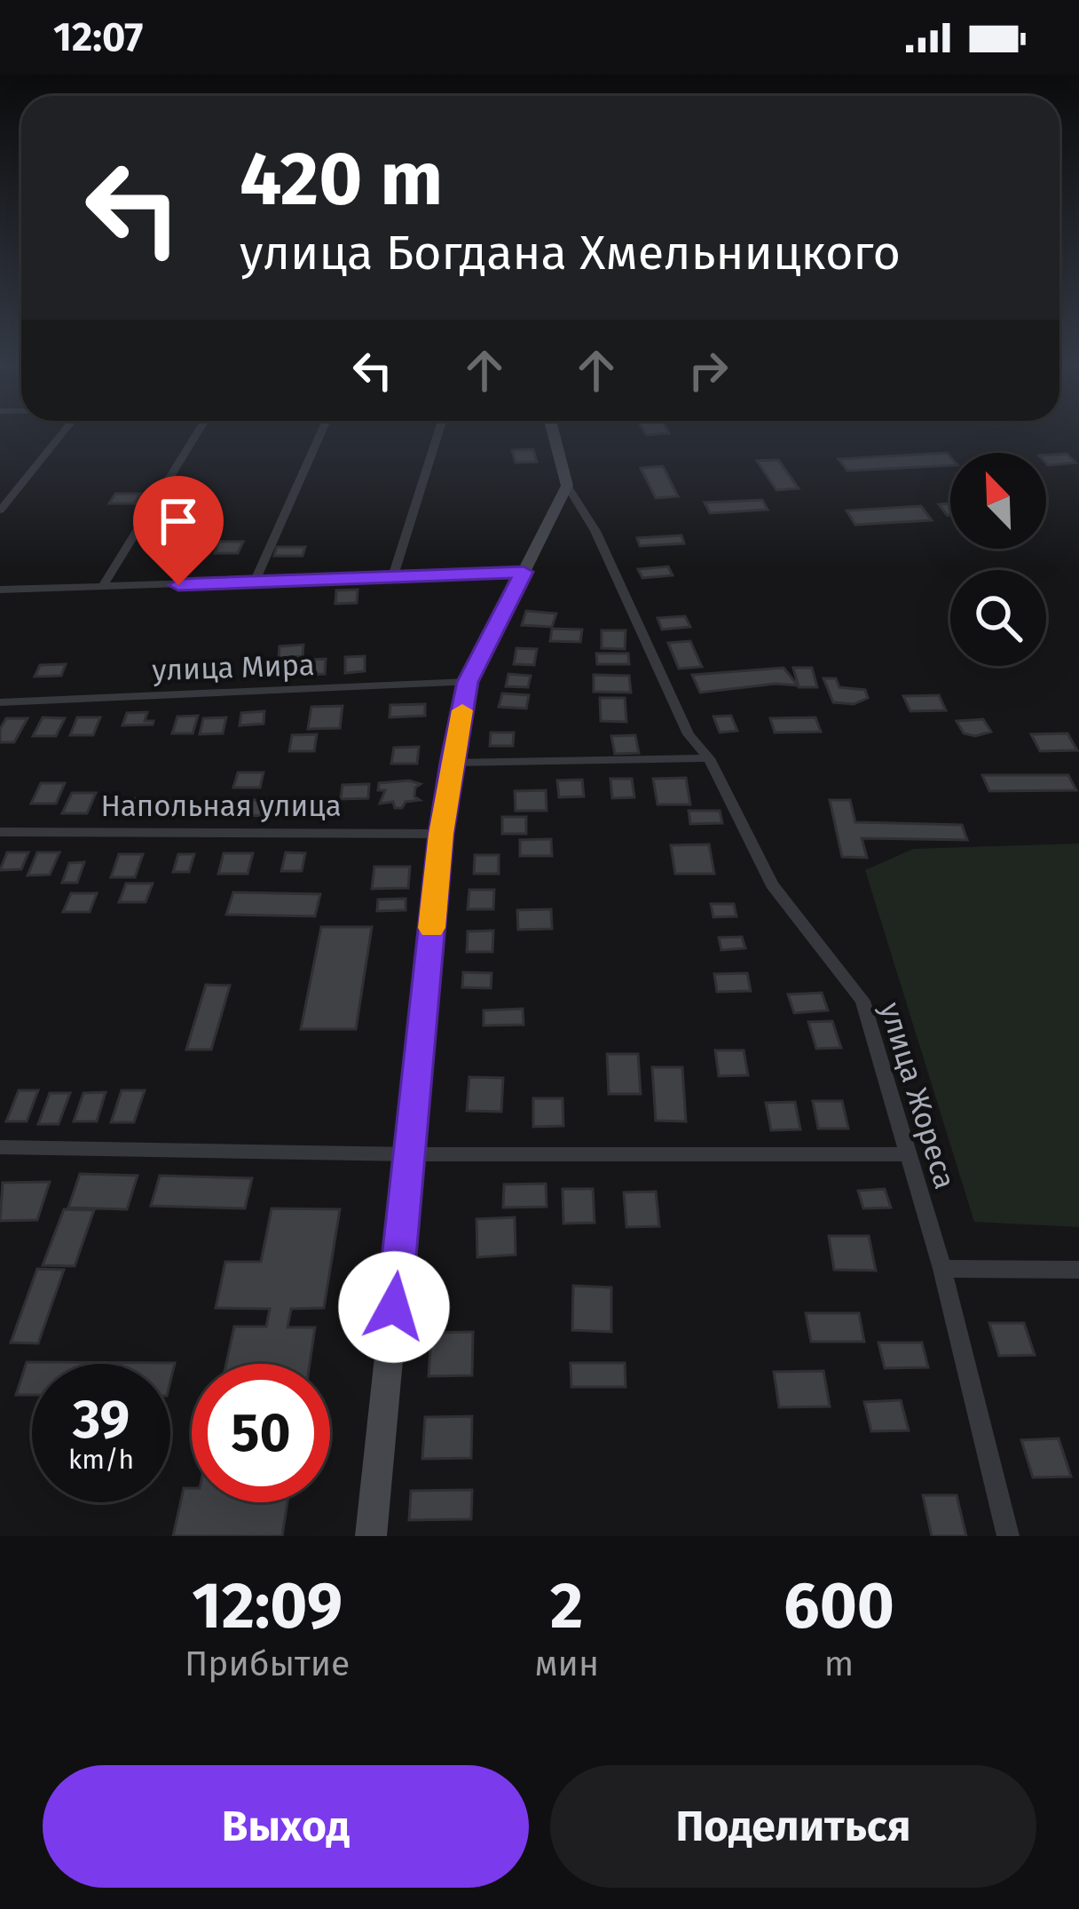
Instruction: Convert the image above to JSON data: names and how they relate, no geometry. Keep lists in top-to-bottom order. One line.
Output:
{"streets":{"street":["улица Мира","Напольная улица","улица Жореса"]},"north":"top left","page":{"status":"12:07","turn":["420 m","улица Богдана Хмельницкого"],"speed":"39 km/h","limit":"50","eta":["12:09","Прибытие","2","мин","600","m"],"buttons":["Выход","Поделиться"]}}
